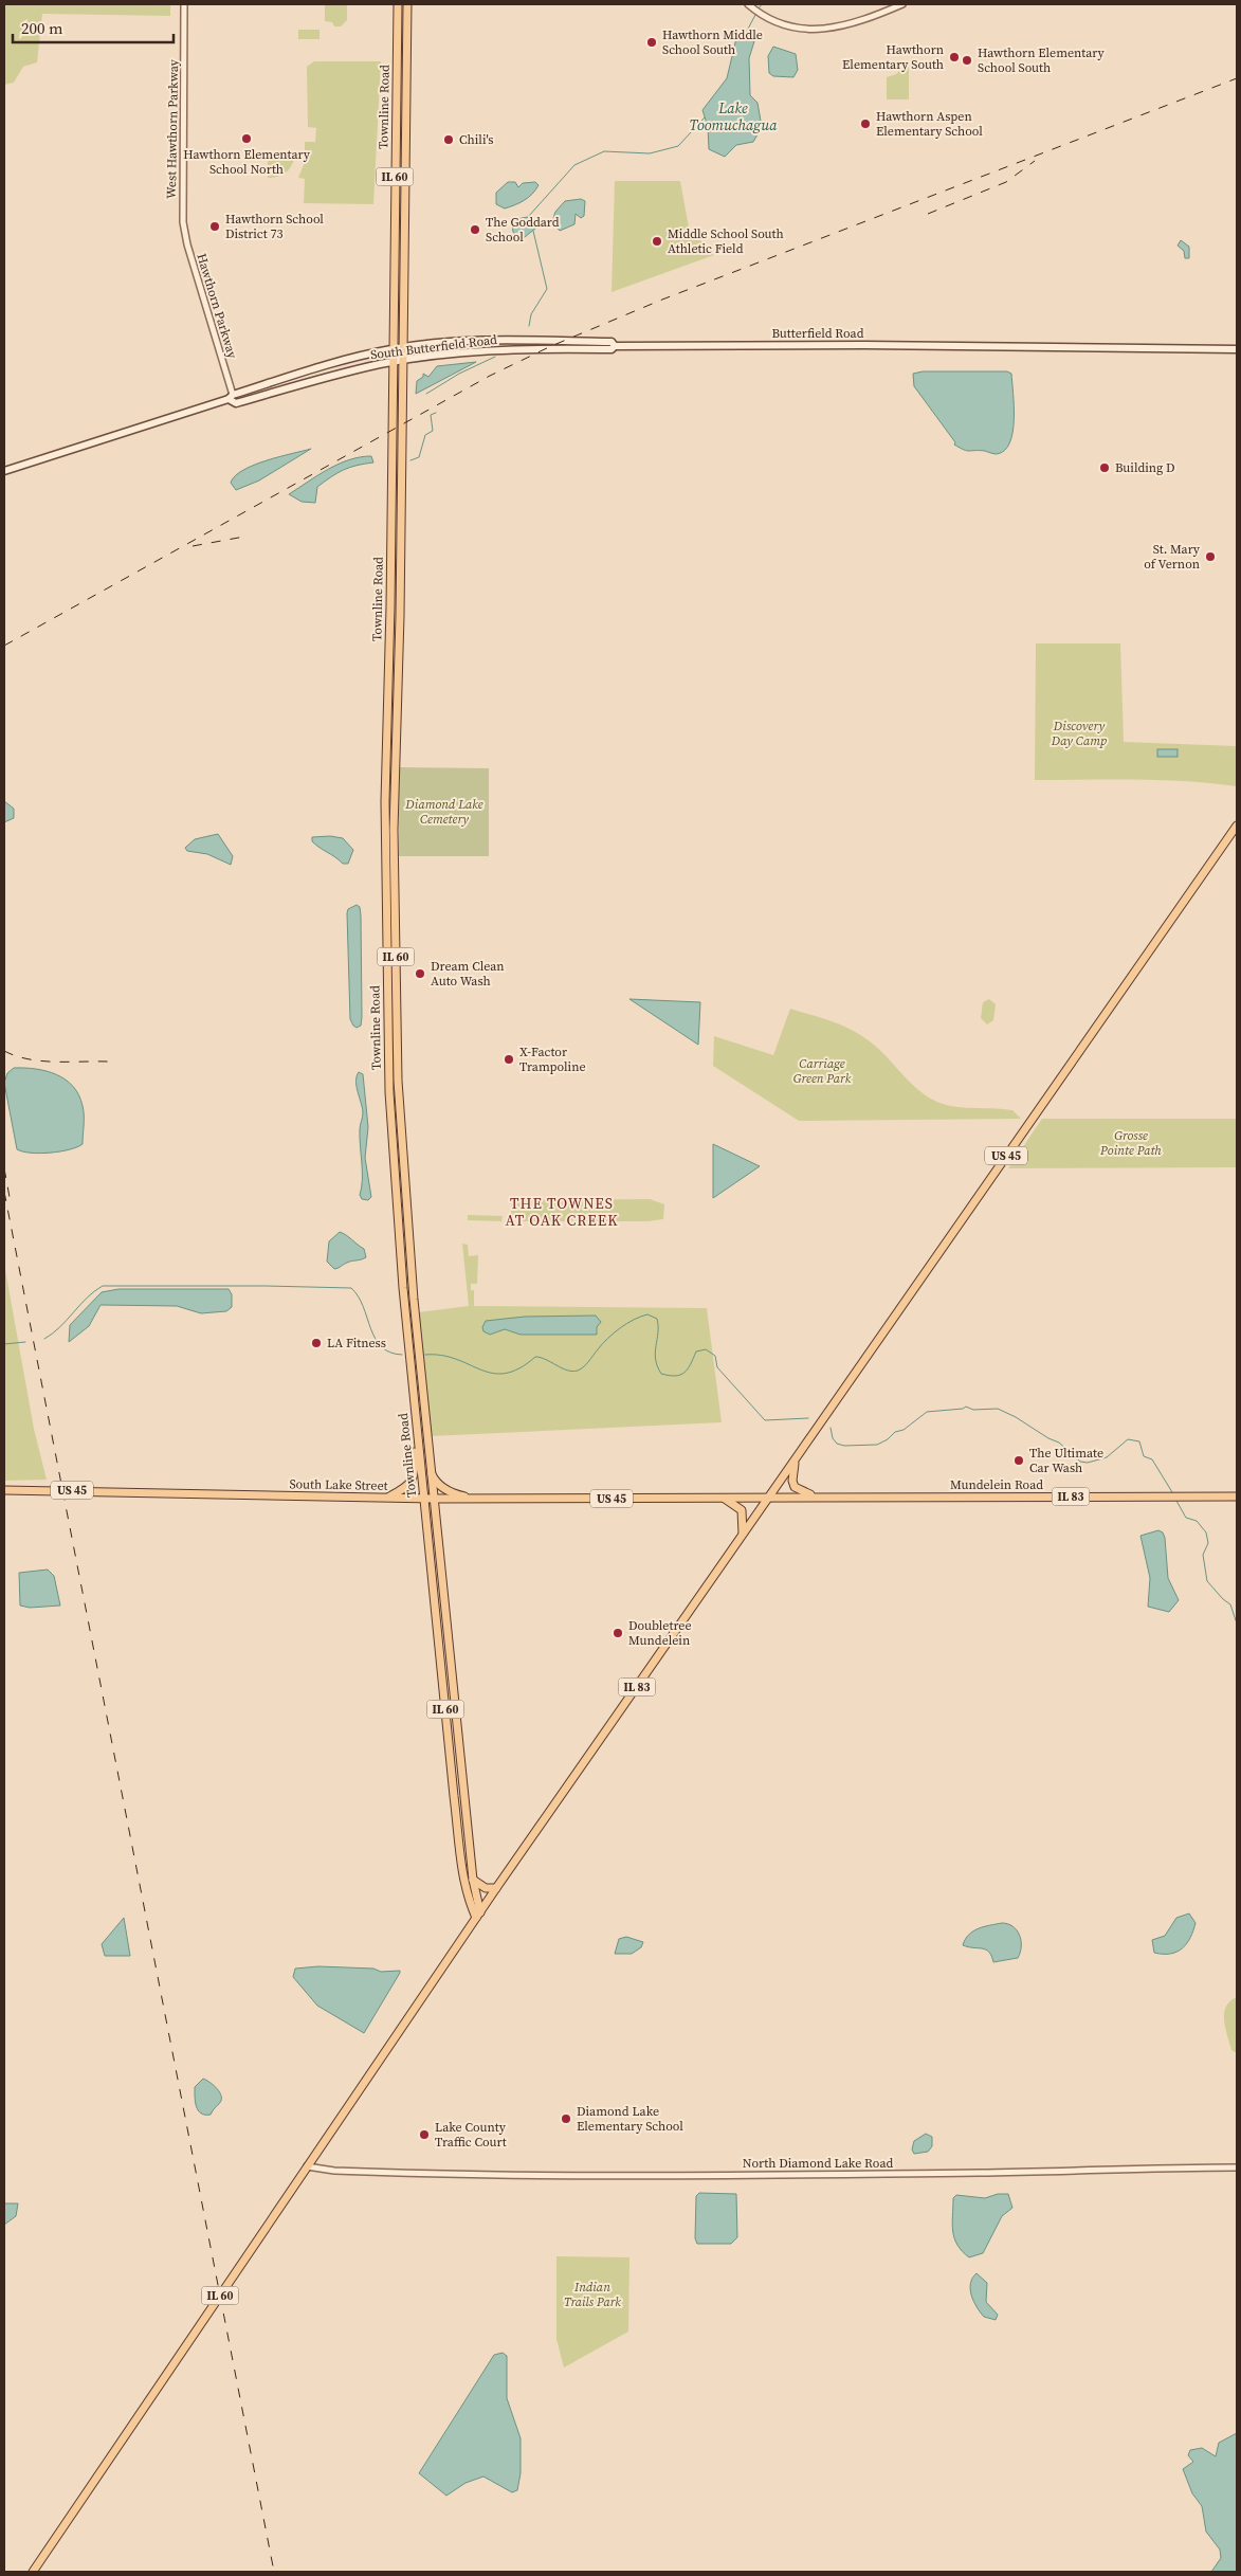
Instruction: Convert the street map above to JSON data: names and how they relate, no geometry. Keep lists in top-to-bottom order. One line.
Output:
{"streets":{"main road":["Townline Road","IL 60","Butterfield Road","South Butterfield Road","US 45","South Lake Street","Mundelein Road","IL 83"],"street":["West Hawthorn Parkway","Hawthorn Parkway","North Diamond Lake Road"]},"crossings":[["Townline Road","IL 60"],["Townline Road","Butterfield Road"],["Townline Road","South Butterfield Road"],["Townline Road","South Lake Street"],["Townline Road","IL 83"],["West Hawthorn Parkway","Hawthorn Parkway"],["IL 60","IL 83"],["IL 60","North Diamond Lake Road"],["Hawthorn Parkway","South Butterfield Road"],["Butterfield Road","South Butterfield Road"],["US 45","South Lake Street"],["US 45","Mundelein Road"],["US 45","IL 83"],["South Lake Street","Mundelein Road"],["South Lake Street","IL 83"],["Mundelein Road","IL 83"]],"districts":["THE TOWNES AT OAK CREEK"],"water":["Lake Toomuchagua"],"parks":["Discovery Day Camp","Diamond Lake Cemetery","Carriage Green Park","Grosse Pointe Path","Indian Trails Park"],"places":["Hawthorn Middle School South","Hawthorn Elementary South","Hawthorn Elementary School South","Hawthorn Aspen Elementary School","Hawthorn Elementary School North","Chili's","Hawthorn School District 73","The Goddard School","Middle School South Athletic Field","Building D","St. Mary of Vernon","Dream Clean Auto Wash","X-Factor Trampoline","LA Fitness","The Ultimate Car Wash","Doubletree Mundelein","Diamond Lake Elementary School","Lake County Traffic Court"],"scale_bar":"200 m"}
